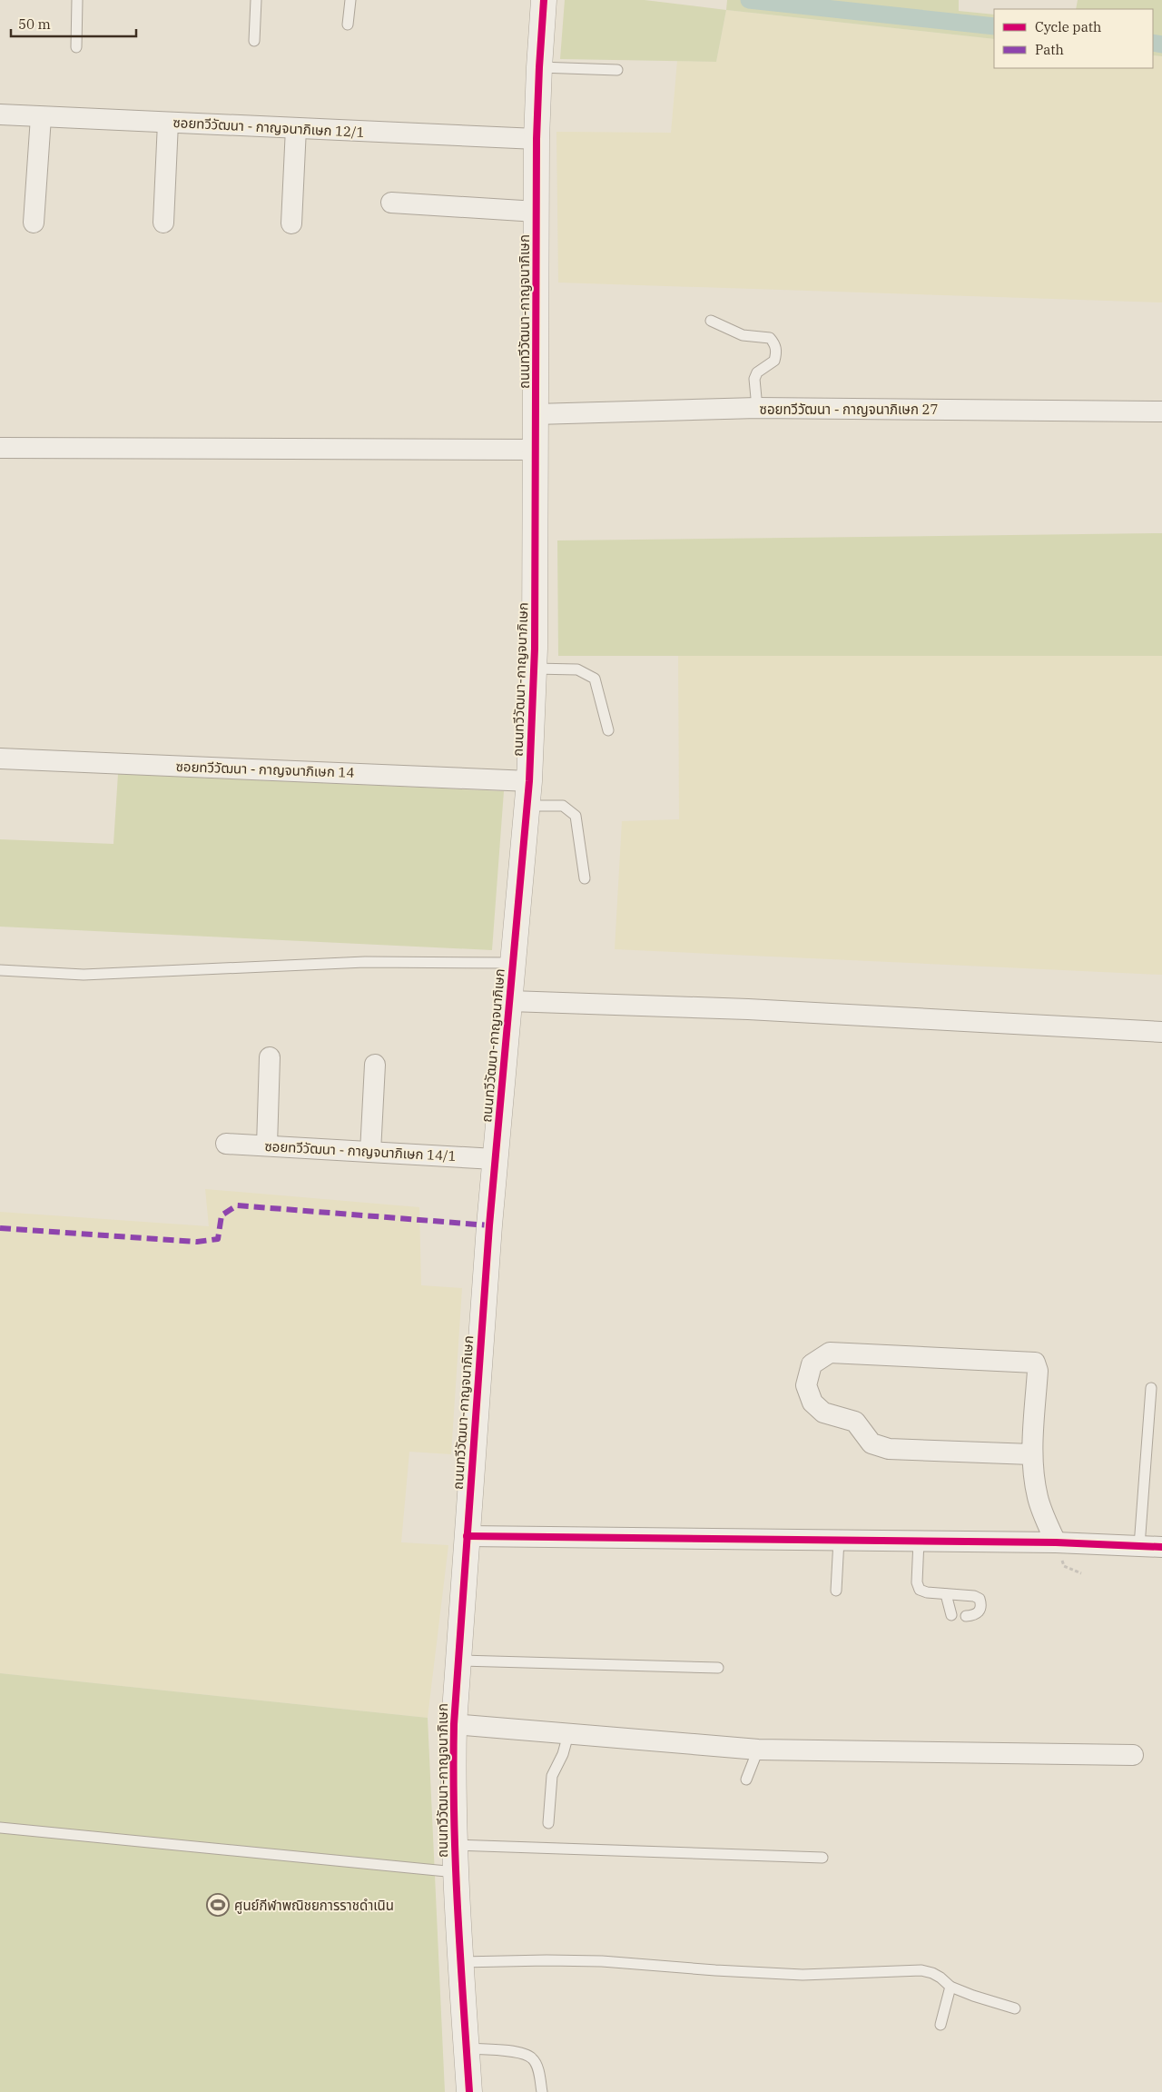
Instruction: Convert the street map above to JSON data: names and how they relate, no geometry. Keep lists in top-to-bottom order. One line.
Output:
{"streets":{"street":["ซอยทวีวัฒนา - กาญจนาภิเษก 12/1","ถนนทวีวัฒนา-กาญจนาภิเษก","ซอยทวีวัฒนา - กาญจนาภิเษก 27","ซอยทวีวัฒนา - กาญจนาภิเษก 14","ซอยทวีวัฒนา - กาญจนาภิเษก 14/1"]},"crossings":[["ซอยทวีวัฒนา - กาญจนาภิเษก 12/1","ถนนทวีวัฒนา-กาญจนาภิเษก"],["ถนนทวีวัฒนา-กาญจนาภิเษก","ซอยทวีวัฒนา - กาญจนาภิเษก 27"],["ถนนทวีวัฒนา-กาญจนาภิเษก","ซอยทวีวัฒนา - กาญจนาภิเษก 14"],["ถนนทวีวัฒนา-กาญจนาภิเษก","ซอยทวีวัฒนา - กาญจนาภิเษก 14/1"]],"places":{"sports":["ศูนย์กีฬาพณิชยการราชดำเนิน"]},"legend":["Cycle path","Path"],"scale_bar":"50 m"}
